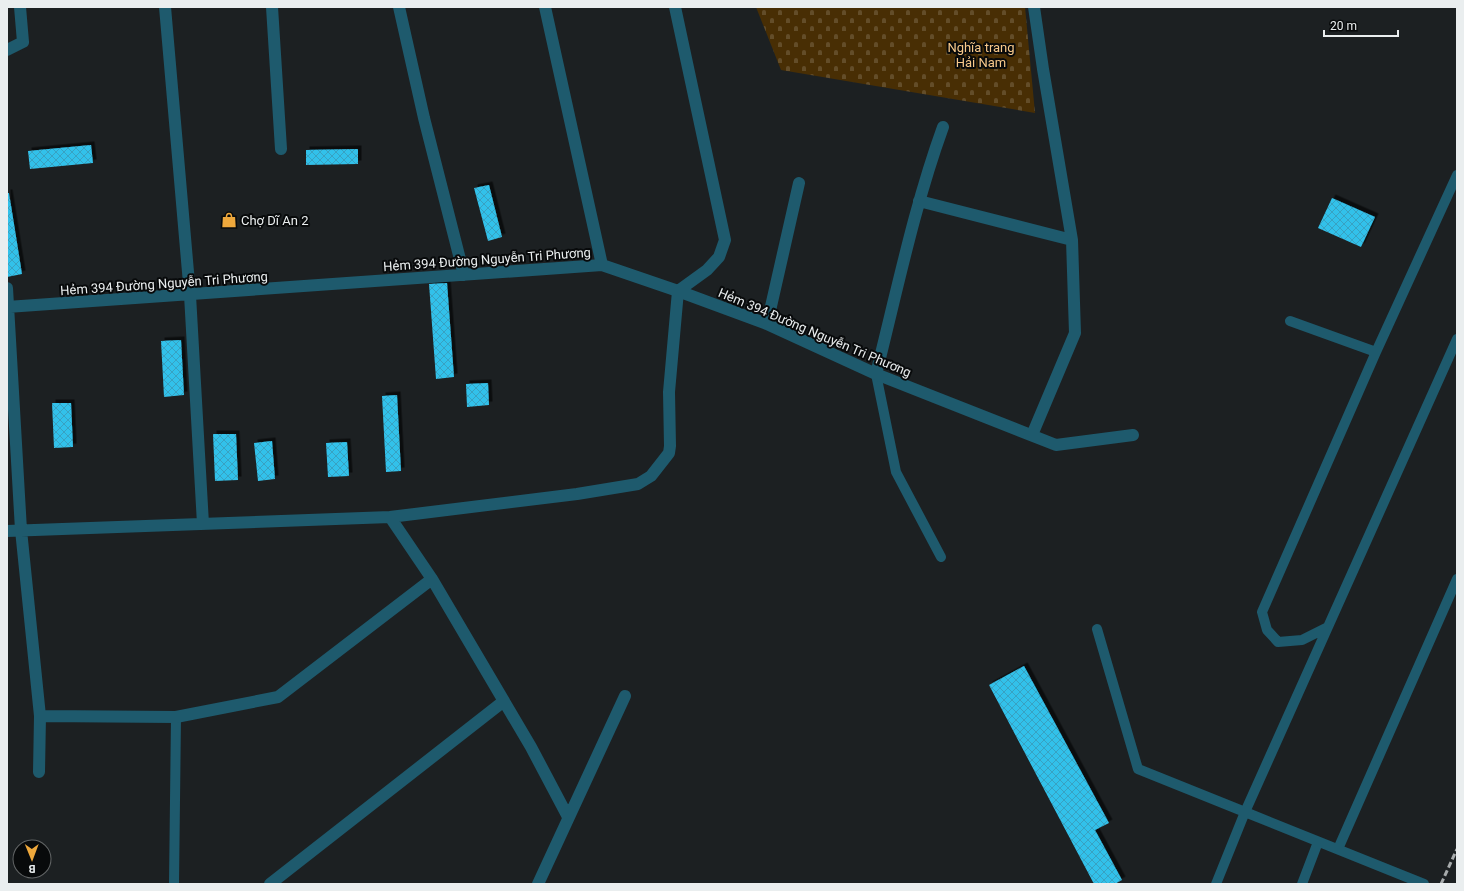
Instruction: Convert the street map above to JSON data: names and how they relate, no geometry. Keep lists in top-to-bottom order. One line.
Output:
{"streets":{"street":["Hẻm 394 Đường Nguyễn Tri Phương"]},"parks":["Nghĩa trang Hải Nam"],"places":{"shop":["Chợ Dĩ An 2"]},"scale_bar":"20 m","north":"bottom"}
